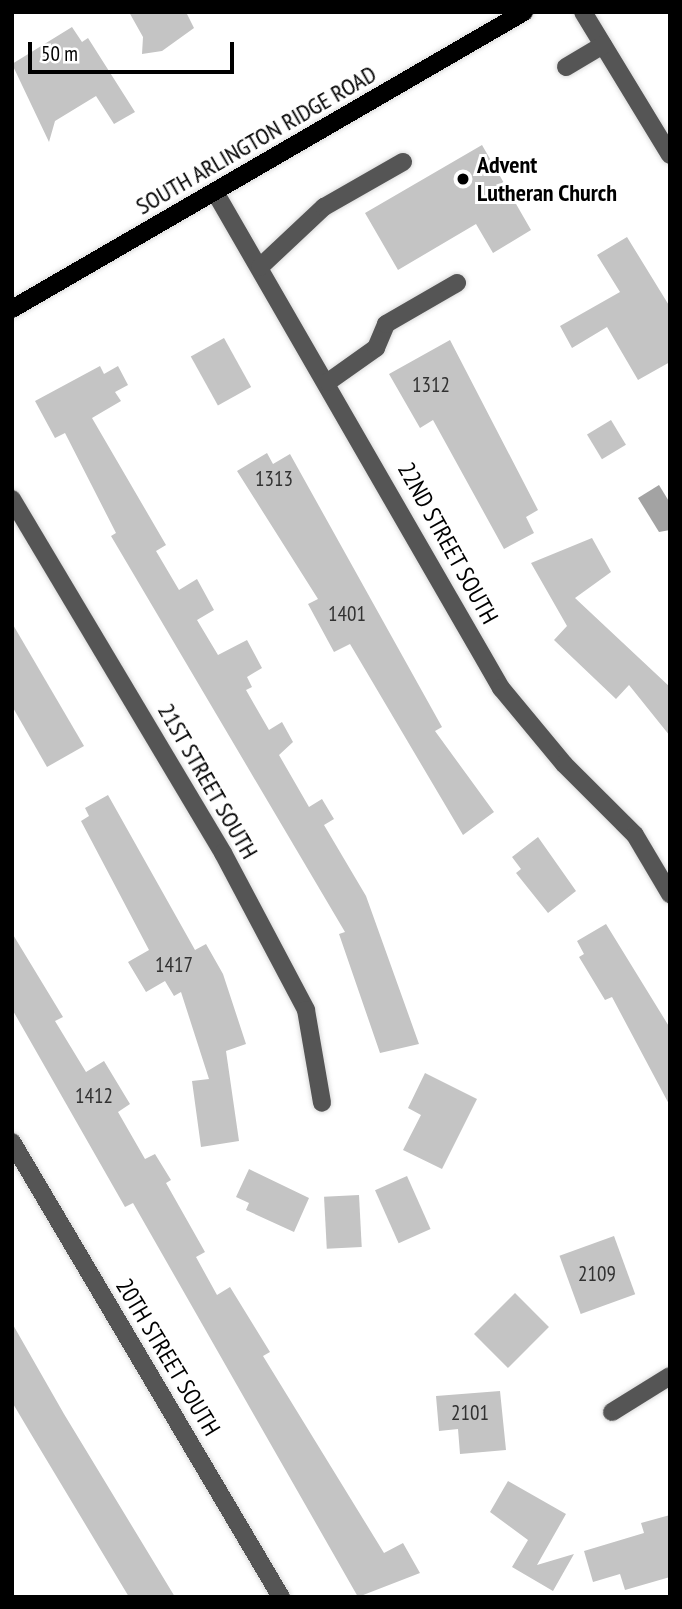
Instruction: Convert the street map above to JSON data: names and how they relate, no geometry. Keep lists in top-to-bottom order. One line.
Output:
{"streets":{"main road":["SOUTH ARLINGTON RIDGE ROAD"],"street":["22ND STREET SOUTH","21ST STREET SOUTH","20TH STREET SOUTH"]},"crossings":[["SOUTH ARLINGTON RIDGE ROAD","22ND STREET SOUTH"]],"places":["Advent Lutheran Church"],"house_numbers":["1312","1313","1401","1417","1412","2109","2101"],"scale_bar":"50 m"}
